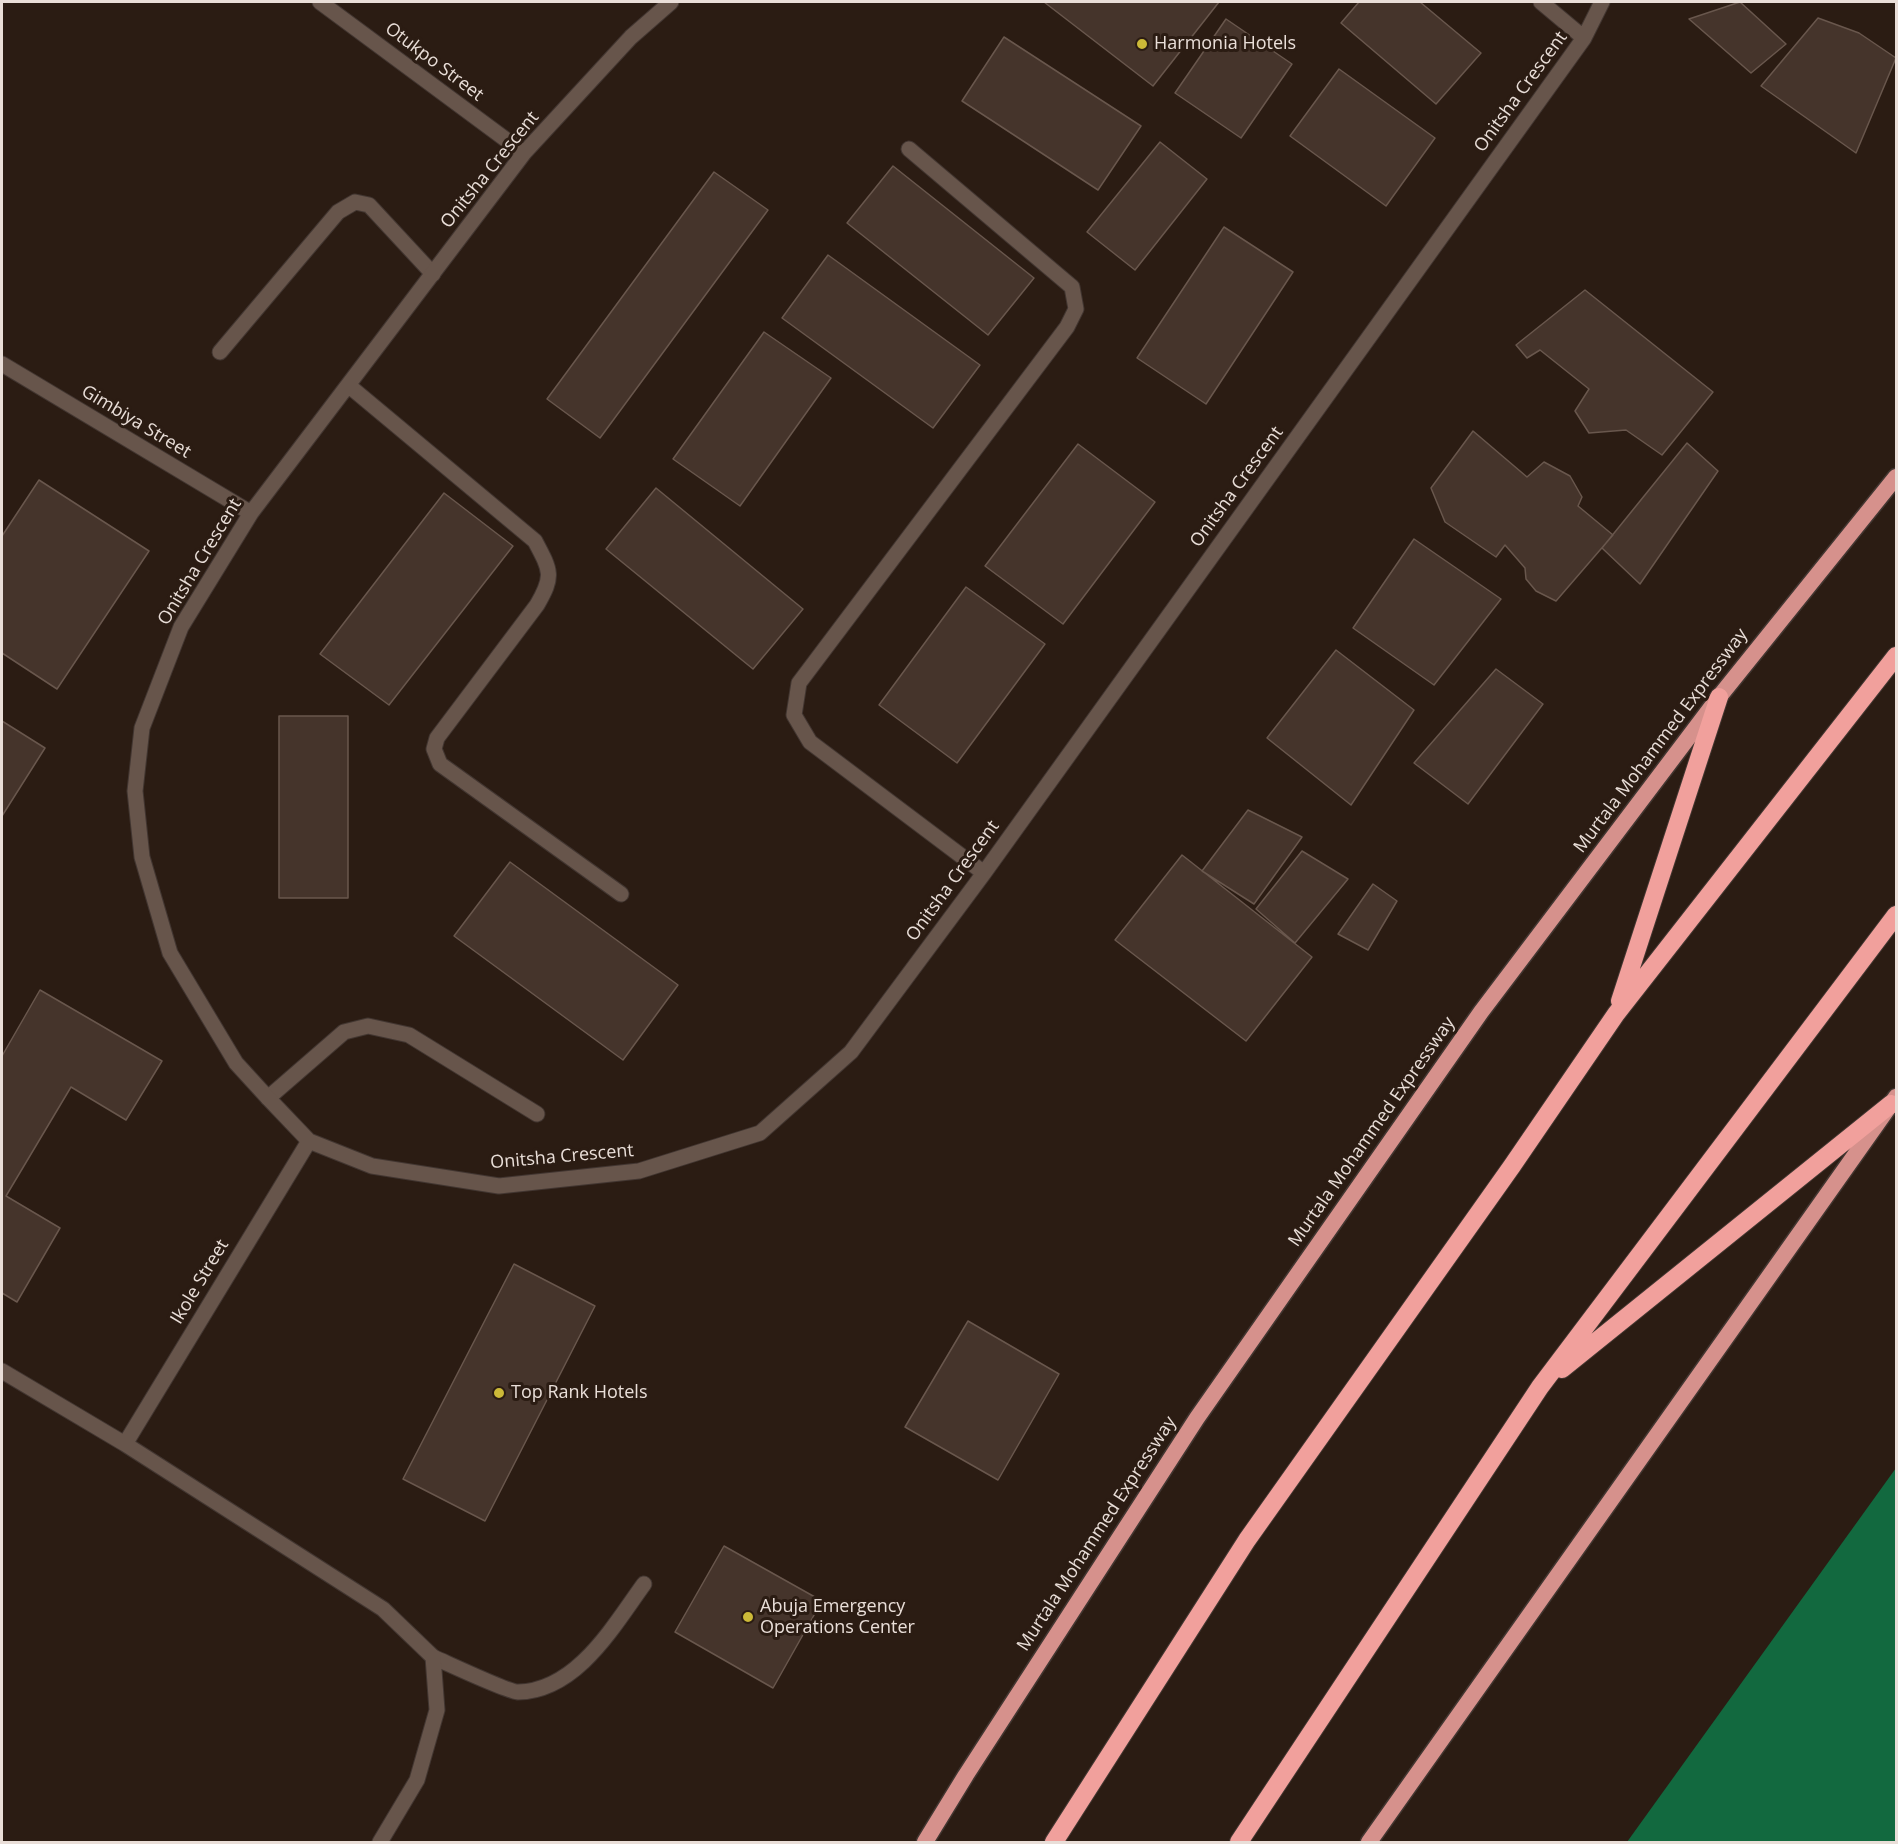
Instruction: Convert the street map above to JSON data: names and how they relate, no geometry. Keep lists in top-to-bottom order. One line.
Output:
{"streets":{"highway":["Murtala Mohammed Expressway"],"street":["Otukpo Street","Onitsha Crescent","Gimbiya Street","Ikole Street"]},"crossings":[["Otukpo Street","Onitsha Crescent"],["Onitsha Crescent","Gimbiya Street"],["Onitsha Crescent","Ikole Street"]],"places":["Harmonia Hotels","Top Rank Hotels","Abuja Emergency Operations Center"]}
